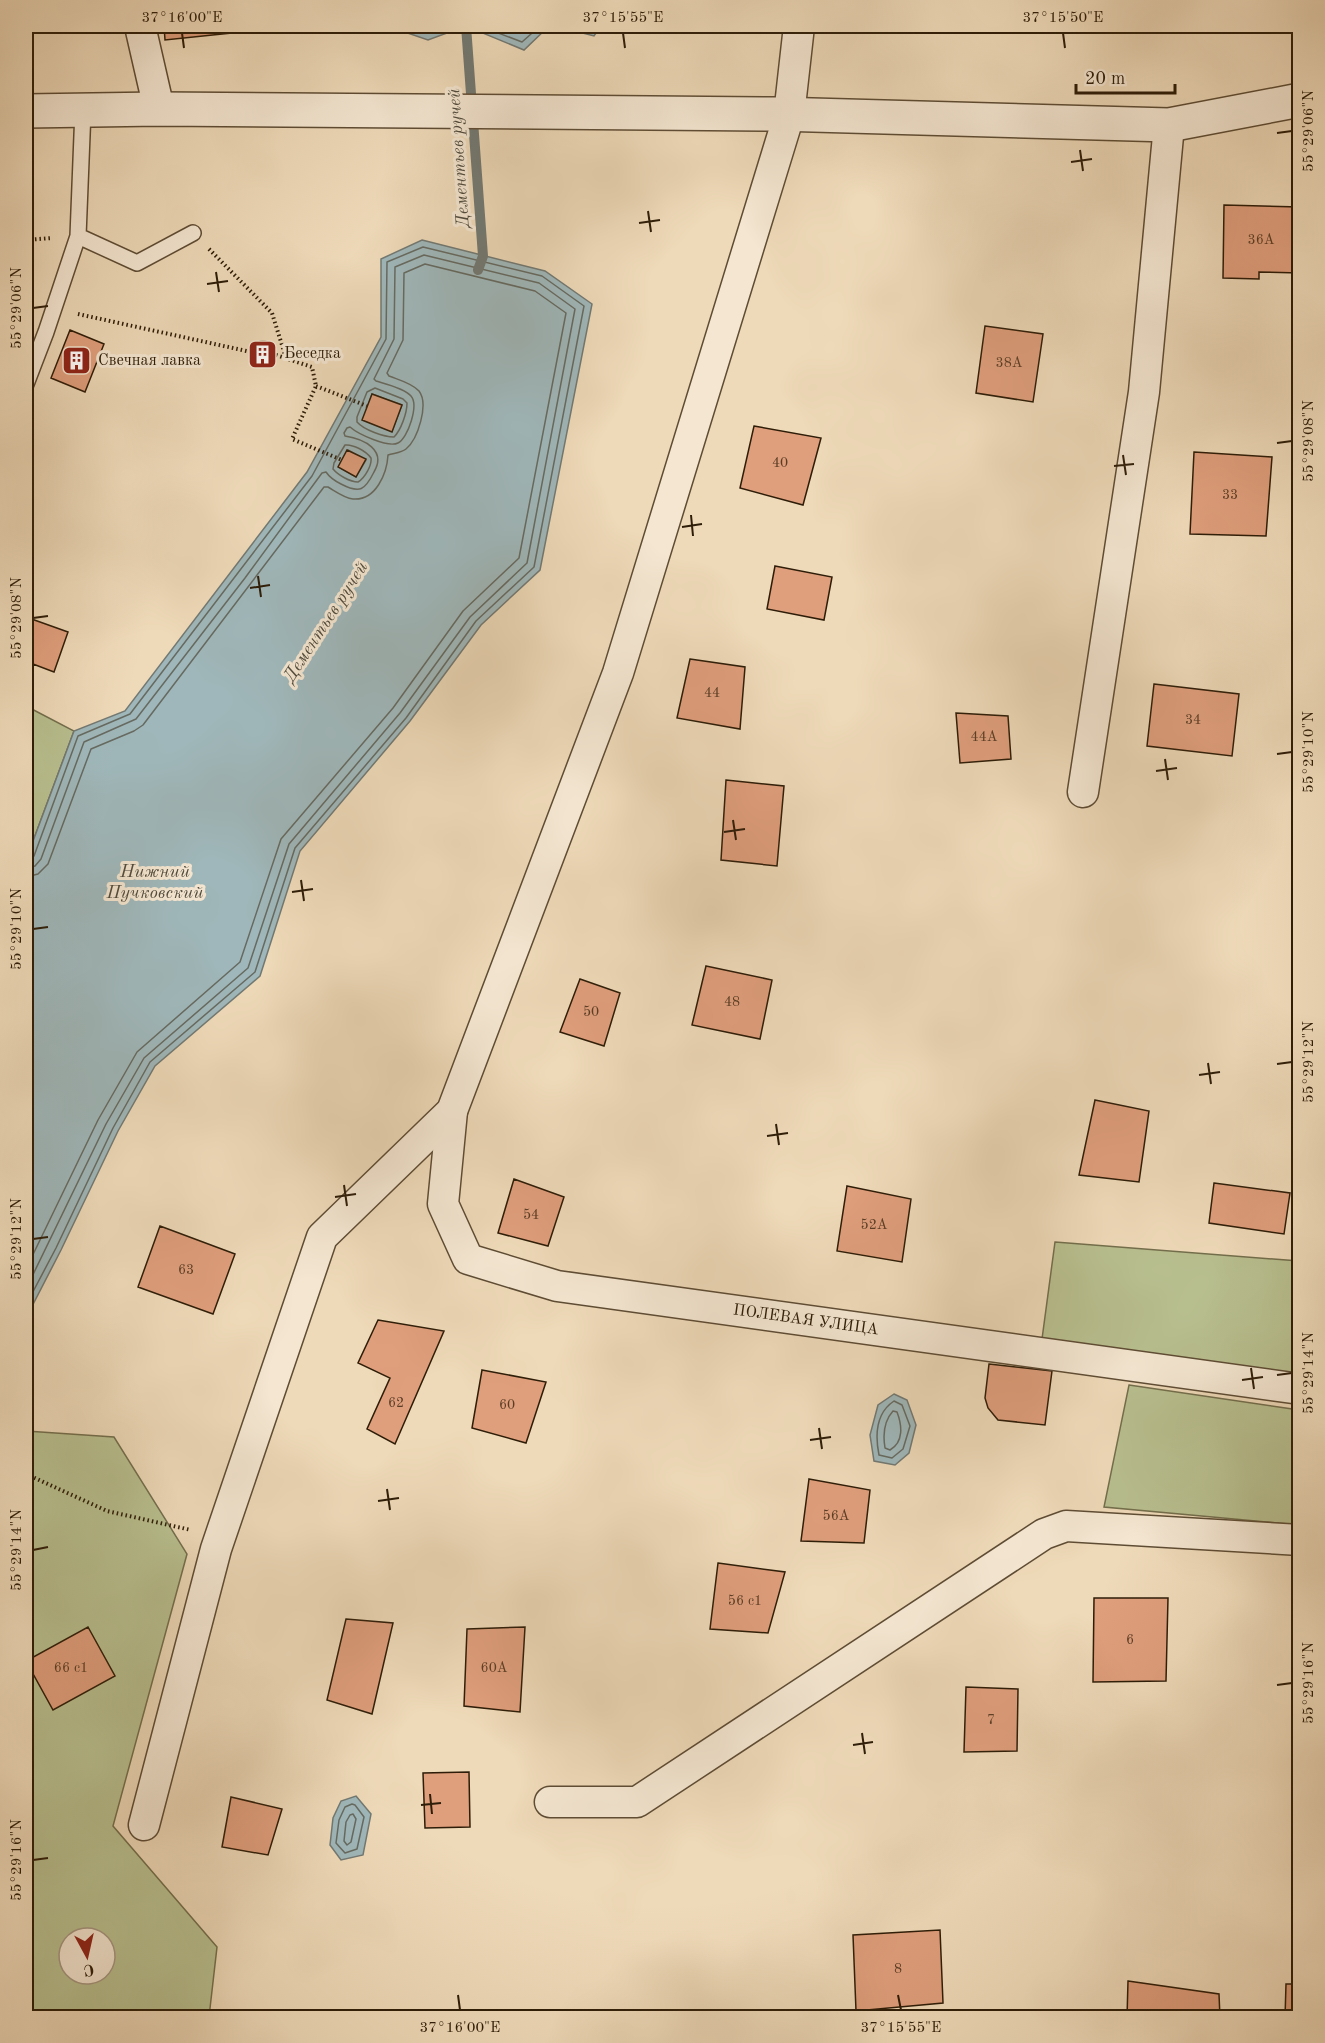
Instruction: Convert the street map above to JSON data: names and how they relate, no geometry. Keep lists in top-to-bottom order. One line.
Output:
{"streets":{"street":["ПОЛЕВАЯ УЛИЦА"]},"water":["Дементьев ручей","Нижний Пучковский"],"places":{"building":["Беседка","Свечная лавка"]},"house_numbers":["36А","38А","40","33","44","34","44А","48","50","54","52А","63","62","60","56А","56 с1","6","66 с1","60А","7","8"],"scale_bar":"20 m","north":"bottom","coordinates":["37°16'00\"E","37°15'55\"E","37°15'50\"E","55°29'06\"N","55°29'08\"N","55°29'10\"N","55°29'12\"N","55°29'14\"N","55°29'16\"N"]}
